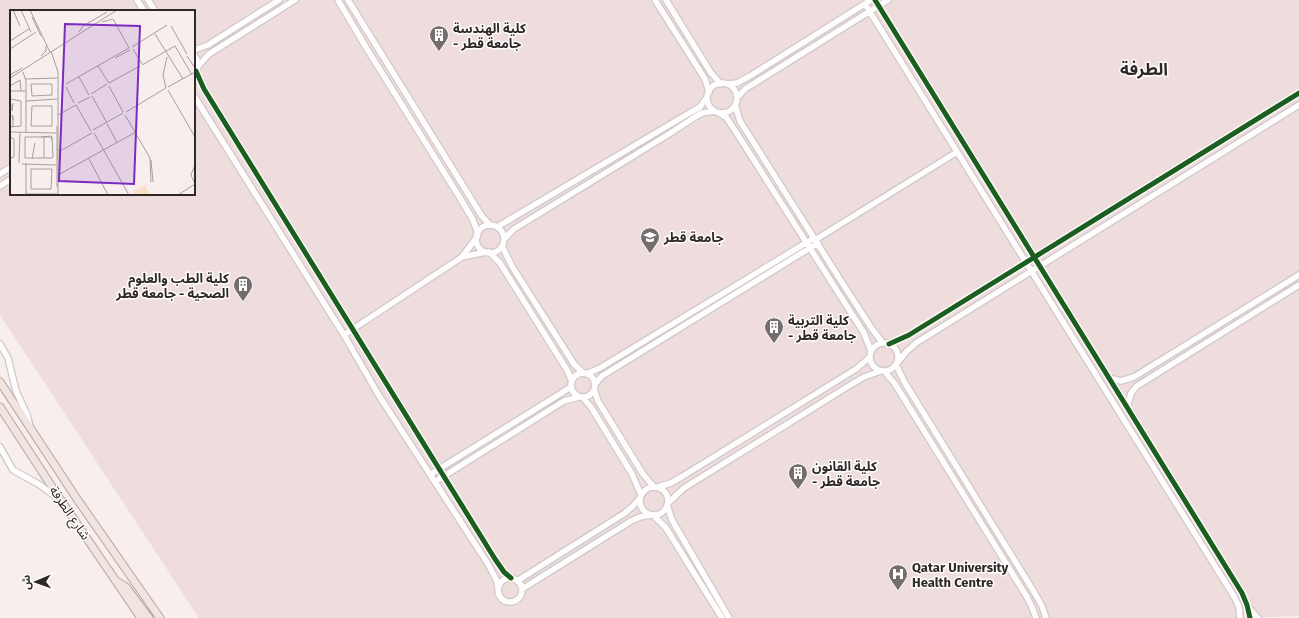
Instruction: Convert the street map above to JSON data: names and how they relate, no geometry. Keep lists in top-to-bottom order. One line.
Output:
{"streets":{"main road":["شارع الطرفة"]},"districts":["الطرفة"],"places":{"building":["كلية الهندسة - جامعة قطر","كلية الطب والعلوم الصحية - جامعة قطر","كلية التربية - جامعة قطر","كلية القانون - جامعة قطر"],"school or university":["جامعة قطر"],"hospital":["Qatar University Health Centre"]},"north":"left"}
